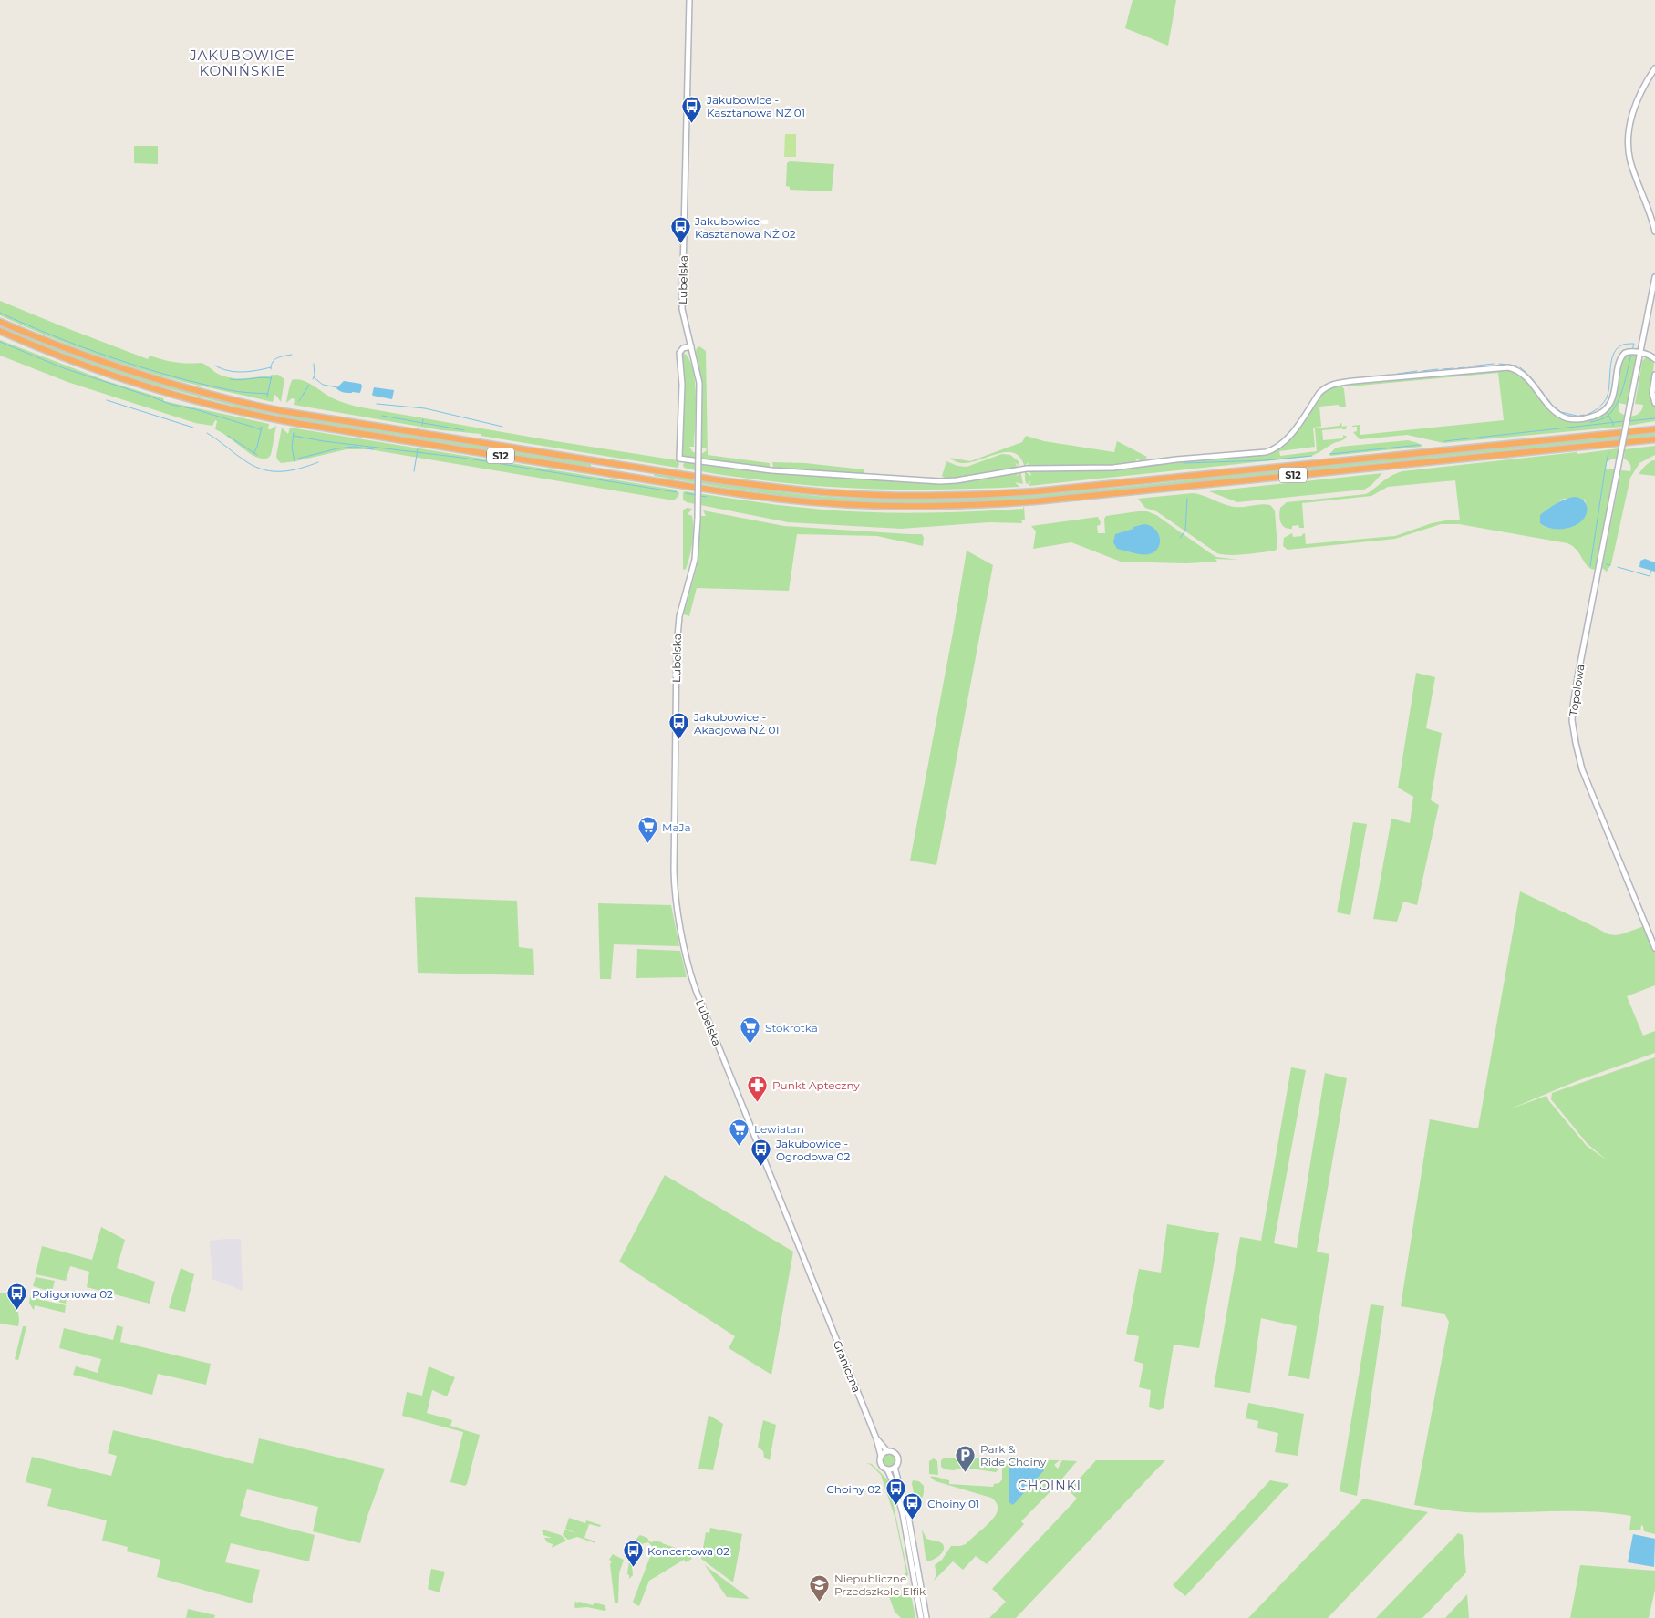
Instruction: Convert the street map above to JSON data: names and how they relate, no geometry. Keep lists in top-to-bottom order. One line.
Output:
{"streets":{"highway":["S12"],"street":["Lubelska","Topolowa","Graniczna"]},"crossings":[["Lubelska","Graniczna"]],"districts":["JAKUBOWICE KONIŃSKIE","CHOINKI"],"places":{"bus stop":["Jakubowice - Kasztanowa NŻ 01","Jakubowice - Kasztanowa NŻ 02","Jakubowice - Akacjowa NŻ 01","Jakubowice - Ogrodowa 02","Poligonowa 02","Choiny 02","Choiny 01","Koncertowa 02"],"supermarket":["MaJa","Stokrotka","Lewiatan"],"pharmacy":["Punkt Apteczny"],"parking":["Park & Ride Choiny"],"school or university":["Niepubliczne Przedszkole Elfik"]}}
